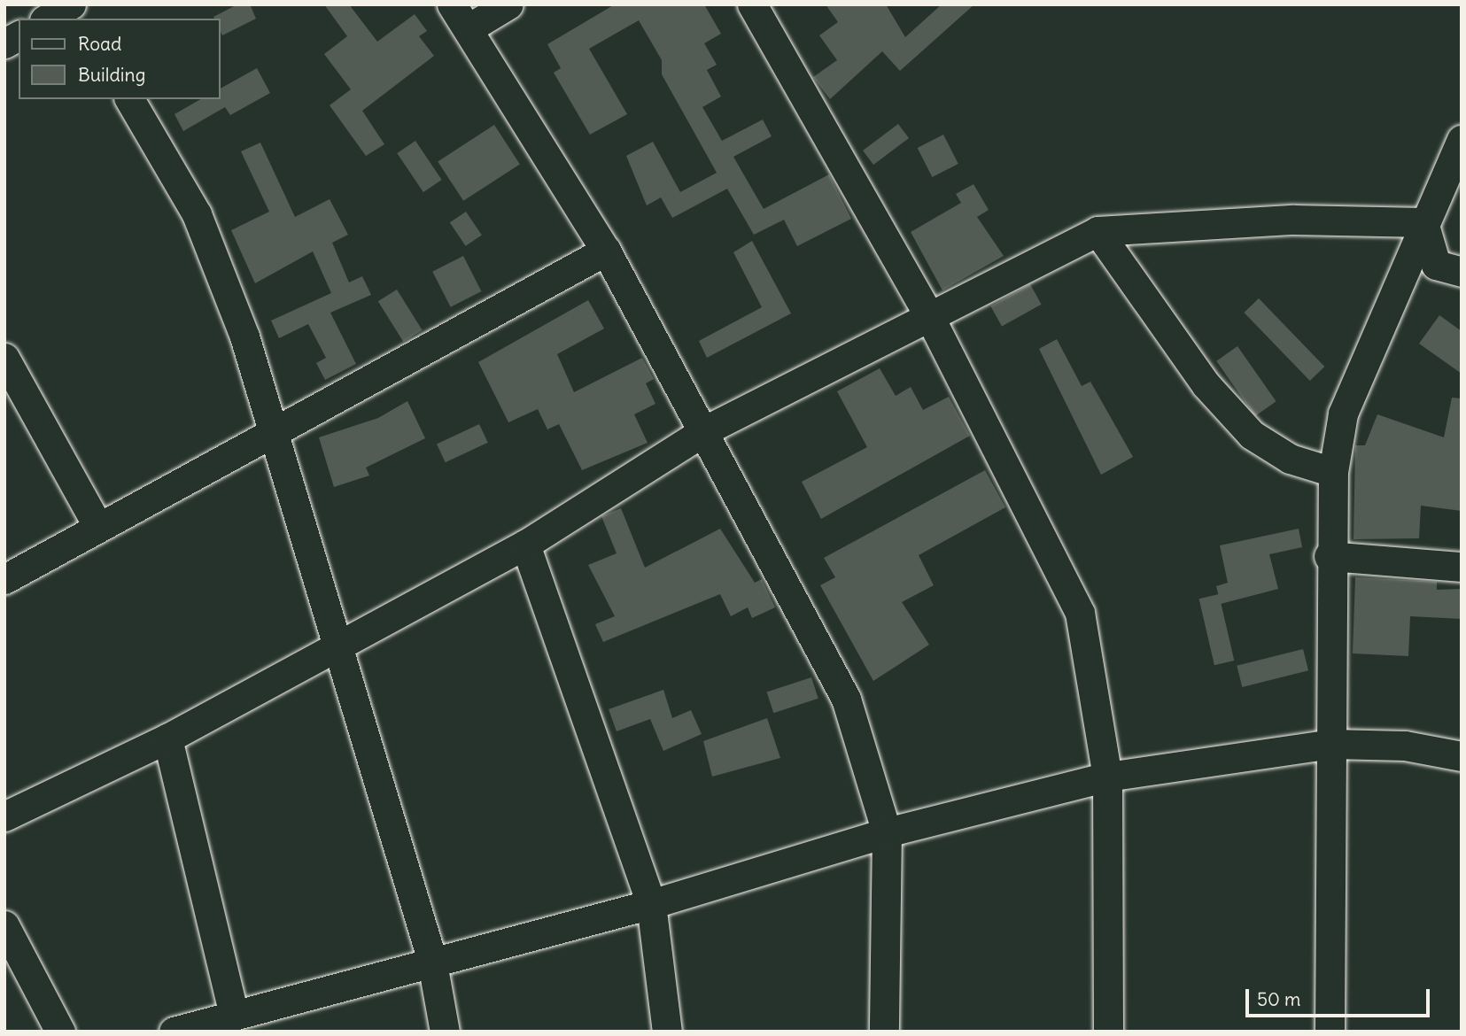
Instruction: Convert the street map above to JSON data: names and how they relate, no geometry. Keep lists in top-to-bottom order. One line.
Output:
{"legend":["Road","Building"],"scale_bar":"50 m"}
